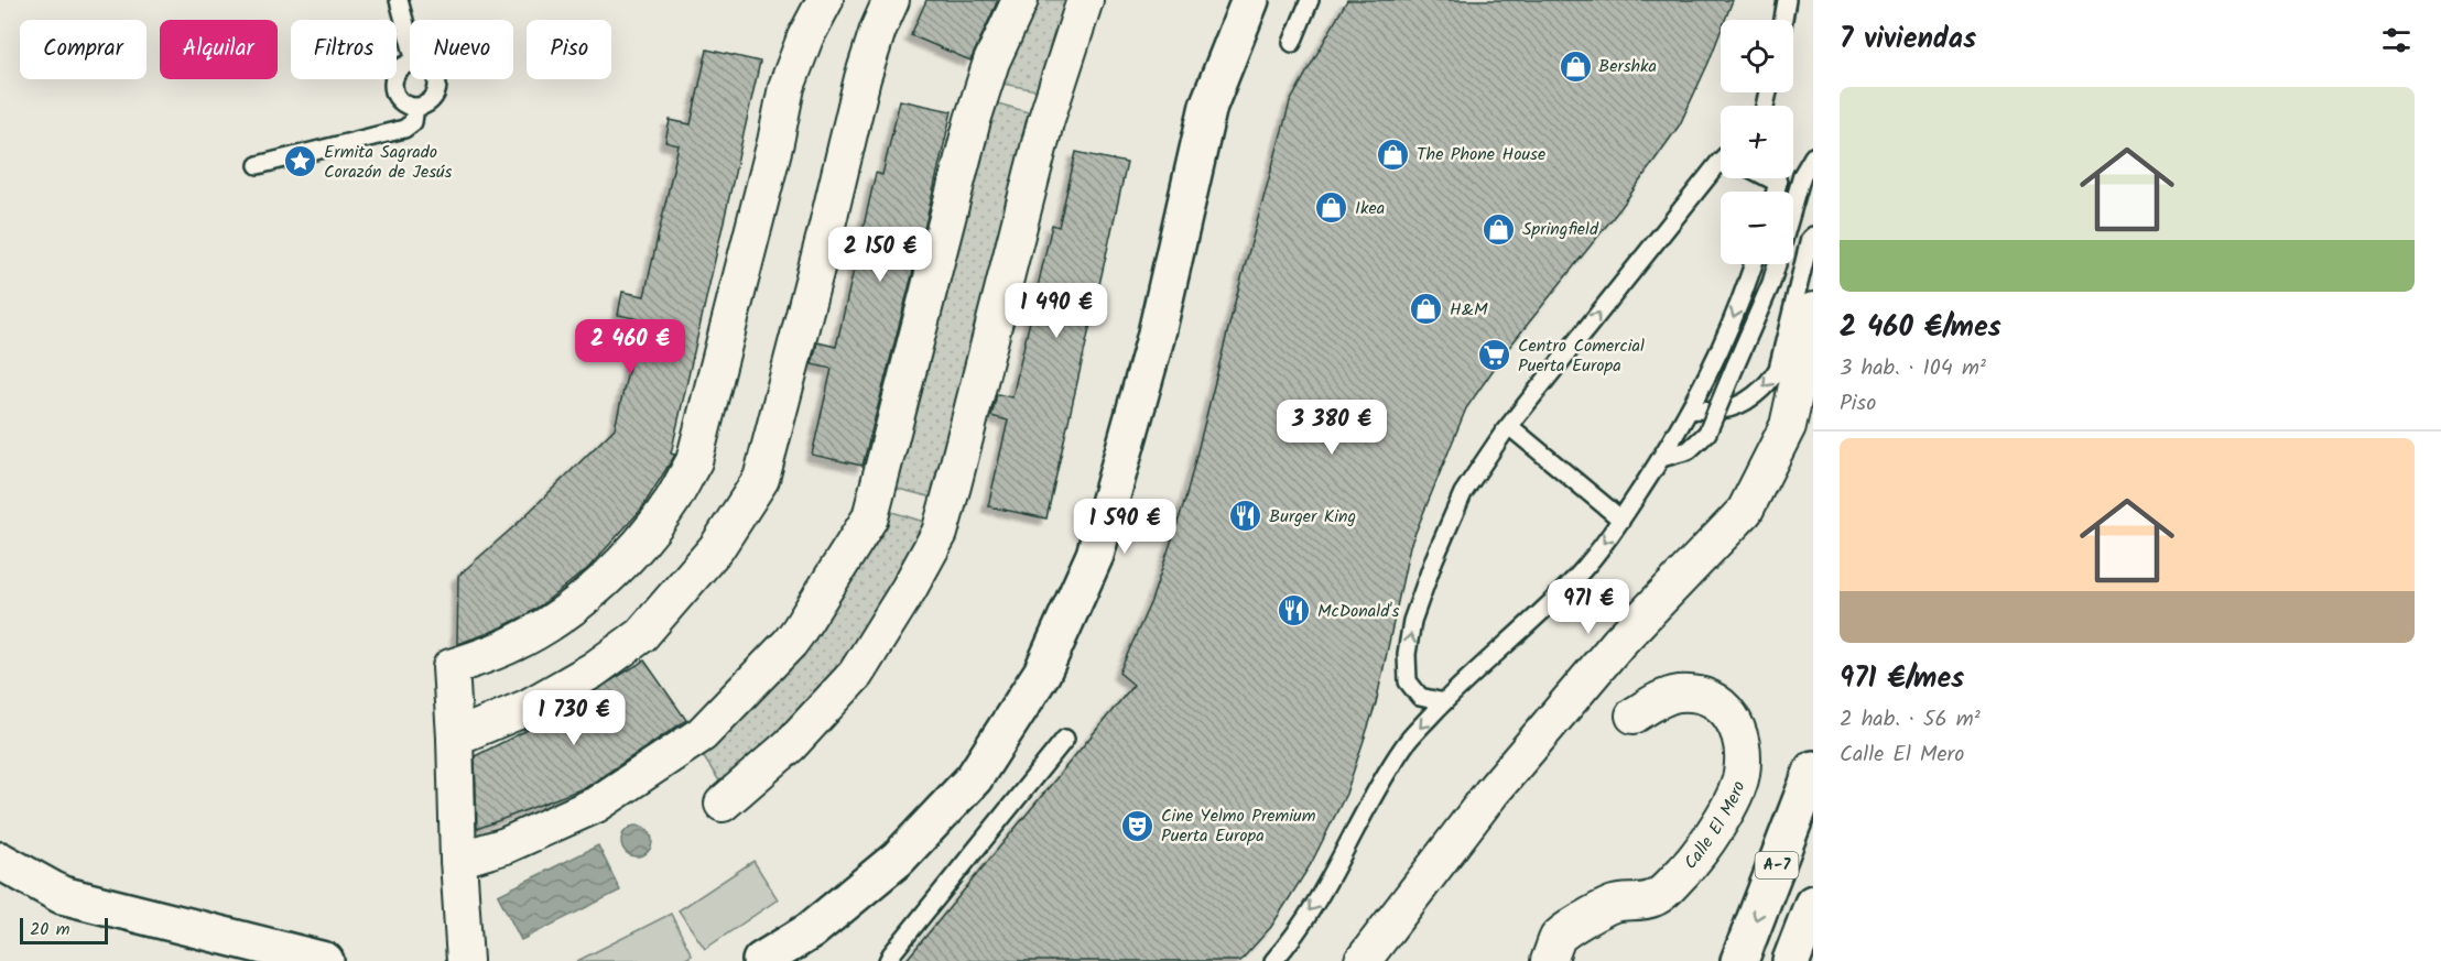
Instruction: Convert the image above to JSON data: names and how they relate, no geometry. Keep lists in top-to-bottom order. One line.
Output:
{"streets":{"main road":["A-7"],"street":["Calle El Mero"]},"places":{"shop":["Bershka","The Phone House","Ikea","Springfield","H&M"],"place":["Ermita Sagrado Corazón de Jesús"],"supermarket":["Centro Comercial Puerta Europa"],"restaurant":["Burger King","McDonald's"],"theatre":["Cine Yelmo Premium Puerta Europa"]},"scale_bar":"20 m","page":{"heading":"7 viviendas","map_buttons":["+","−"],"chip":["Comprar","Alquilar","Filtros","Nuevo","Piso"],"list":[{"name":"2 460 €/mes","note":"3 hab. · 104 m² · Piso"},{"name":"971 €/mes","note":"2 hab. · 56 m² · Calle El Mero"}],"price":["2 150 €","1 490 €","2 460 €","3 380 €","1 590 €","971 €","1 730 €"],"scale":"20 m"}}
